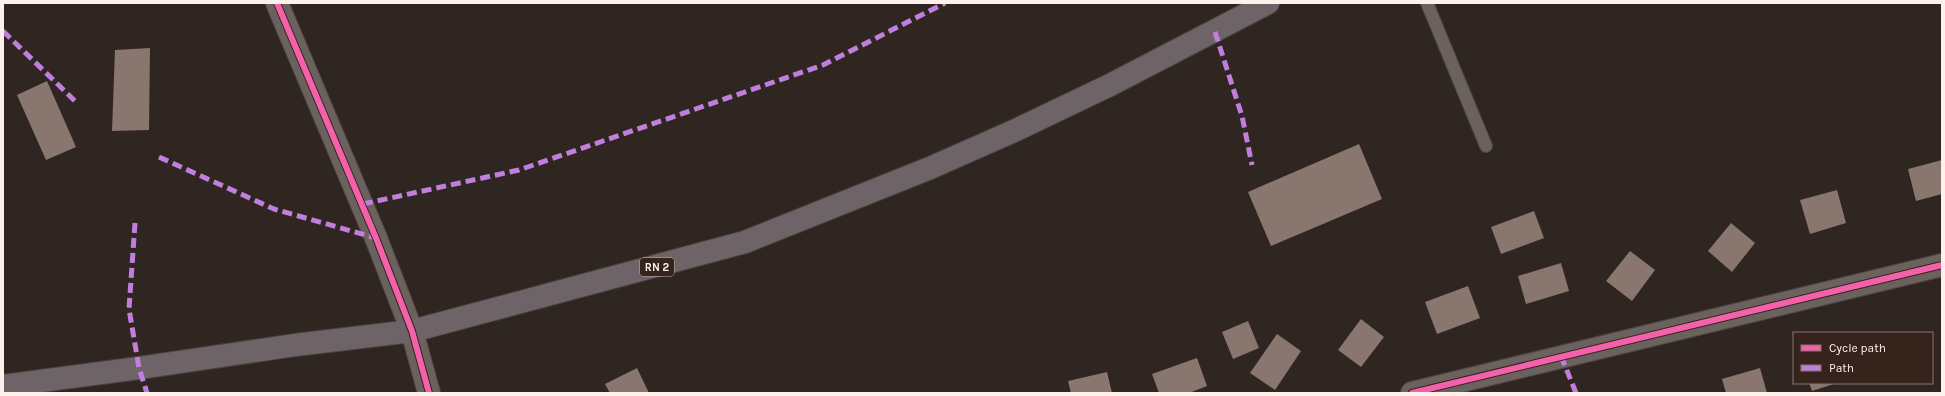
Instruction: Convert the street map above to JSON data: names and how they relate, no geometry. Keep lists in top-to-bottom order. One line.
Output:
{"streets":{"main road":["RN 2"]},"legend":["Cycle path","Path"]}
